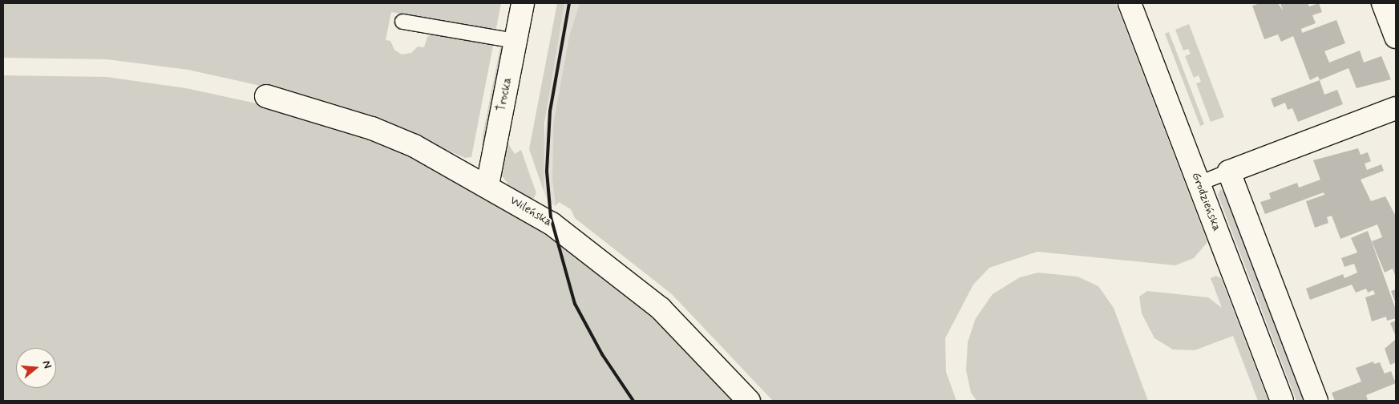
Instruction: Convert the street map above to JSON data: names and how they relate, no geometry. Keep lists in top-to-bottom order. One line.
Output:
{"streets":{"street":["Trocka","Grodzieńska","Wileńska"]},"crossings":[["Trocka","Wileńska"]],"north":"right"}
